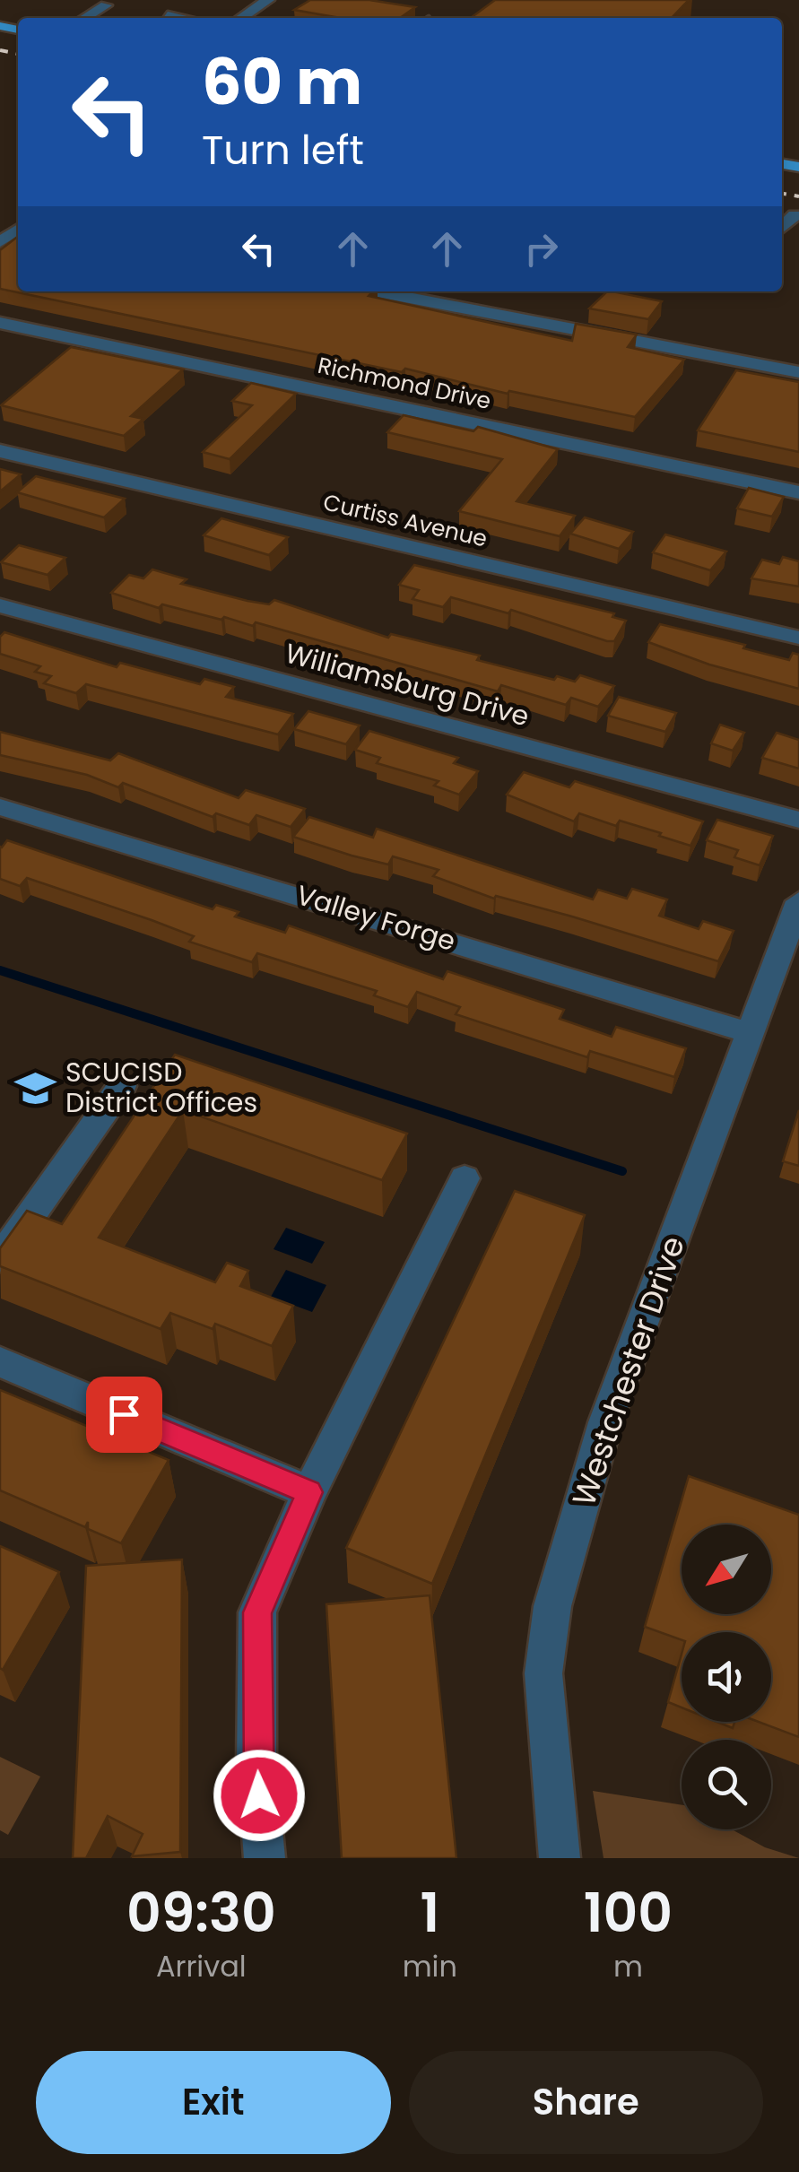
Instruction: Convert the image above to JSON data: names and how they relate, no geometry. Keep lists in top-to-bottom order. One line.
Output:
{"streets":{"street":["Richmond Drive","Curtiss Avenue","Williamsburg Drive","Valley Forge","Westchester Drive"]},"crossings":[["Valley Forge","Westchester Drive"]],"places":{"school or university":["SCUCISD District Offices"]},"north":"bottom left","page":{"turn":["60 m","Turn left"],"eta":["09:30","Arrival","1","min","100","m"],"buttons":["Exit","Share"]}}
